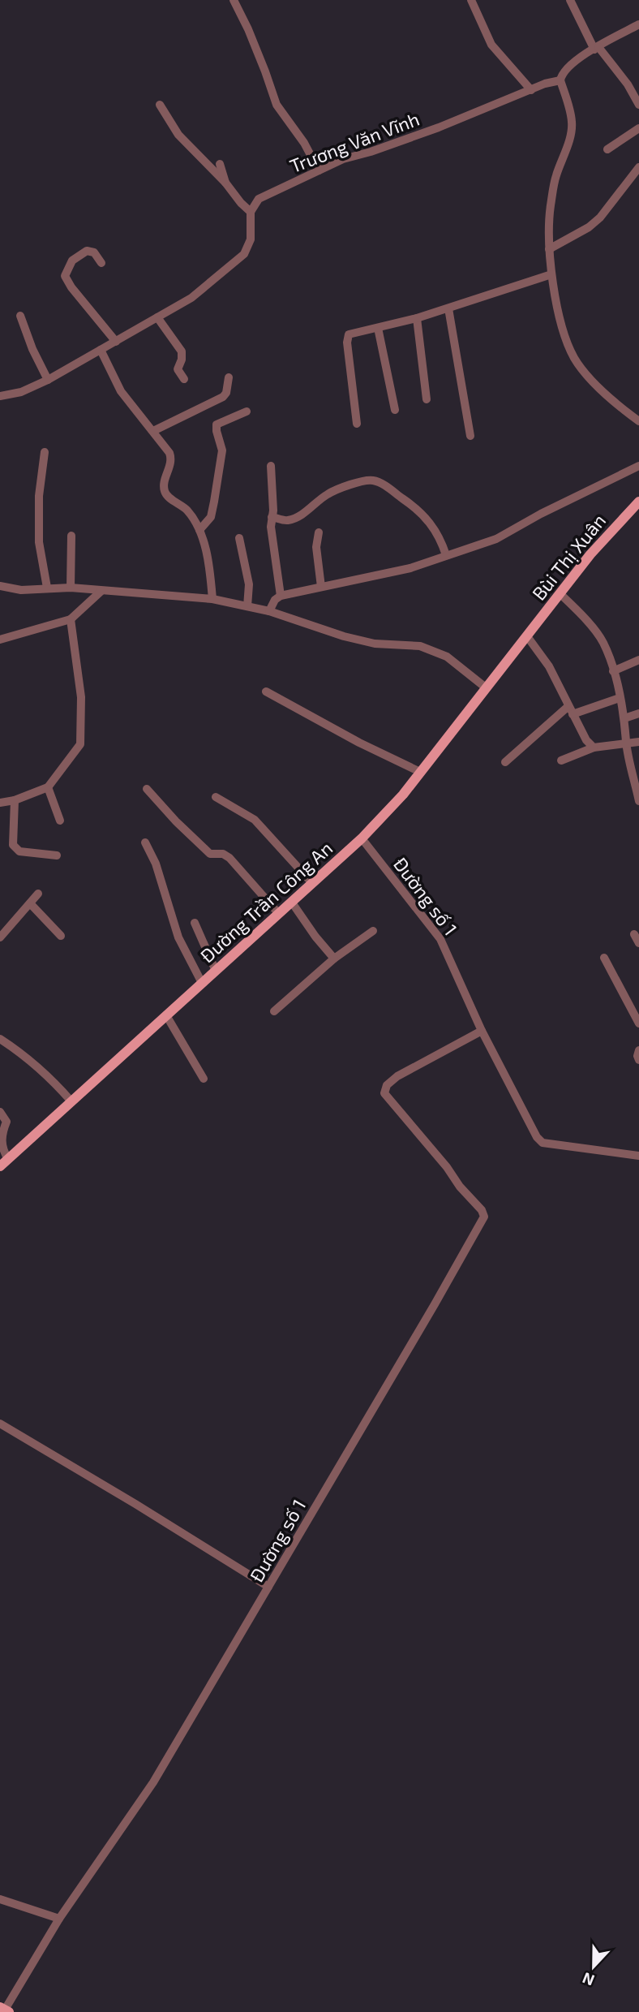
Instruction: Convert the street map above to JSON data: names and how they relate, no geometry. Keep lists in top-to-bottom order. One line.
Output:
{"streets":{"main road":["Bùi Thị Xuân","Đường Trần Công An"],"street":["Trương Văn Vĩnh","Đường số 1"]},"crossings":[["Bùi Thị Xuân","Đường Trần Công An"],["Đường số 1","Đường Trần Công An"]],"north":"bottom"}
